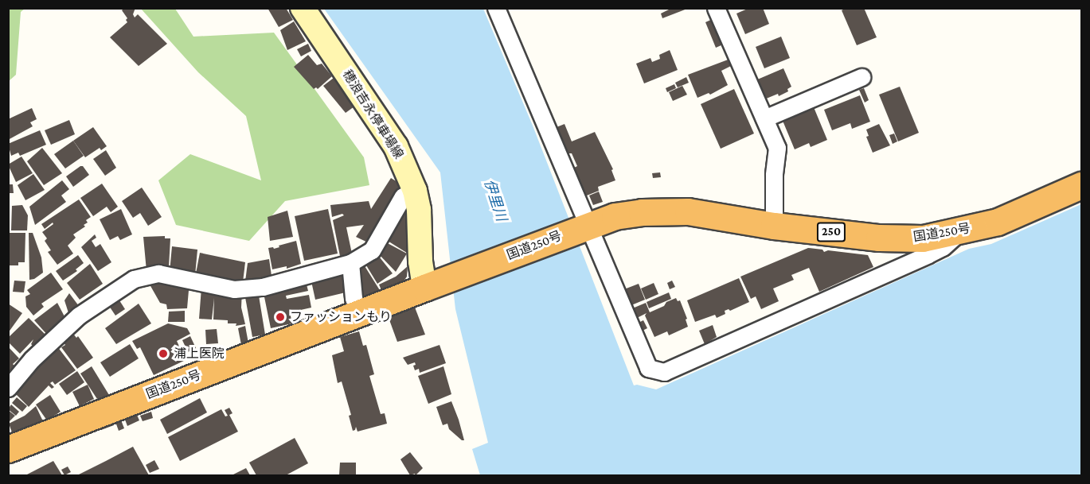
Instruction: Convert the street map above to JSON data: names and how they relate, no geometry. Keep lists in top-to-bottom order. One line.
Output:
{"streets":{"highway":["250","国道250号"],"main road":["穂浪吉永停車場線"]},"crossings":[["穂浪吉永停車場線","国道250号"]],"water":["伊里川"],"places":["ファッションもり","浦上医院"]}
